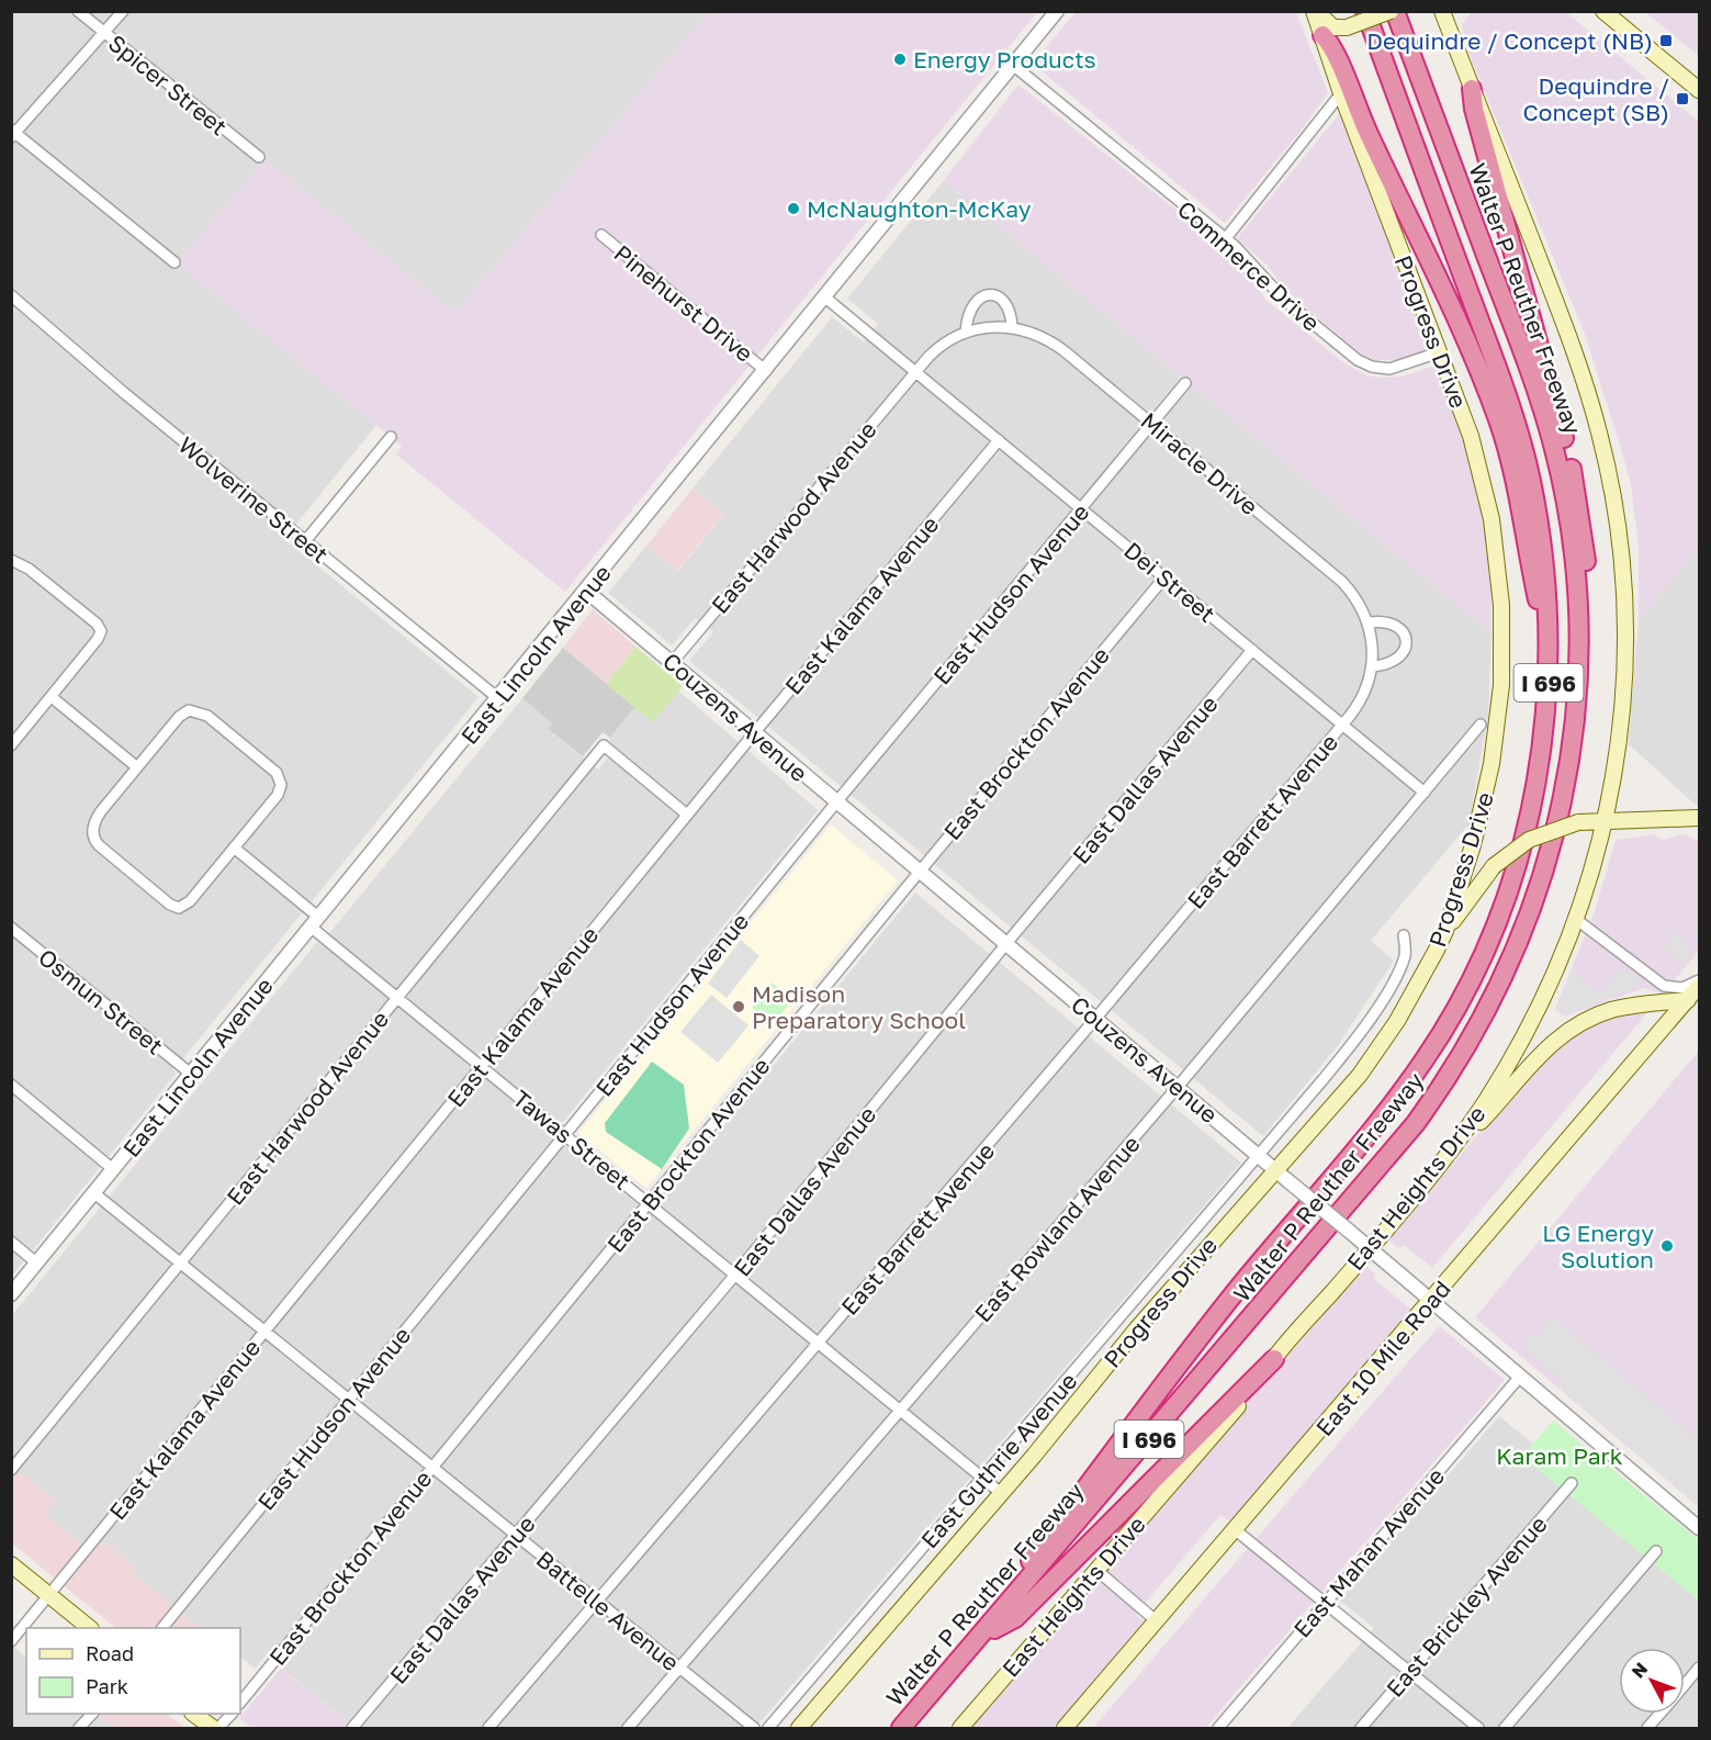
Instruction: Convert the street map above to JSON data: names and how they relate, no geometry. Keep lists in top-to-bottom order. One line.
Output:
{"streets":{"highway":["Walter P Reuther Freeway","I 696"],"main road":["Progress Drive","East Heights Drive","East 10 Mile Road"],"street":["Spicer Street","Commerce Drive","Pinehurst Drive","Miracle Drive","Wolverine Street","East Harwood Avenue","Dei Street","East Hudson Avenue","East Kalama Avenue","East Lincoln Avenue","Couzens Avenue","East Brockton Avenue","East Dallas Avenue","East Barrett Avenue","Osmun Street","Tawas Street","East Rowland Avenue","East Guthrie Avenue","East Mahan Avenue","East Brickley Avenue","Battelle Avenue"]},"crossings":[["Commerce Drive","Progress Drive"],["Commerce Drive","East Lincoln Avenue"],["Pinehurst Drive","East Lincoln Avenue"],["Progress Drive","Couzens Avenue"],["Progress Drive","Tawas Street"],["Miracle Drive","East Harwood Avenue"],["Miracle Drive","Dei Street"],["Miracle Drive","East Hudson Avenue"],["Miracle Drive","East Barrett Avenue"],["Wolverine Street","East Lincoln Avenue"],["East Harwood Avenue","Dei Street"],["East Harwood Avenue","East Kalama Avenue"],["East Harwood Avenue","Couzens Avenue"],["East Harwood Avenue","Tawas Street"],["East Harwood Avenue","Battelle Avenue"],["Dei Street","East Hudson Avenue"],["Dei Street","East Kalama Avenue"],["Dei Street","East Lincoln Avenue"],["Dei Street","East Brockton Avenue"],["Dei Street","East Dallas Avenue"],["Dei Street","East Barrett Avenue"],["Dei Street","East Rowland Avenue"],["East Hudson Avenue","Couzens Avenue"],["East Hudson Avenue","Tawas Street"],["East Hudson Avenue","Battelle Avenue"],["East Kalama Avenue","Couzens Avenue"],["East Kalama Avenue","Tawas Street"],["East Kalama Avenue","Battelle Avenue"],["East Lincoln Avenue","Couzens Avenue"],["East Lincoln Avenue","Osmun Street"],["East Lincoln Avenue","Tawas Street"],["East Lincoln Avenue","Battelle Avenue"],["Couzens Avenue","East Brockton Avenue"],["Couzens Avenue","East Dallas Avenue"],["Couzens Avenue","East Barrett Avenue"],["Couzens Avenue","East Heights Drive"],["Couzens Avenue","East Rowland Avenue"],["Couzens Avenue","East 10 Mile Road"],["Couzens Avenue","East Guthrie Avenue"],["Couzens Avenue","East Mahan Avenue"],["East Brockton Avenue","Tawas Street"],["East Brockton Avenue","Battelle Avenue"],["East Dallas Avenue","Tawas Street"],["East Dallas Avenue","Battelle Avenue"],["East Barrett Avenue","Tawas Street"],["East Barrett Avenue","Battelle Avenue"],["Tawas Street","East Rowland Avenue"],["Tawas Street","East Guthrie Avenue"],["East Rowland Avenue","Battelle Avenue"]],"parks":["Karam Park"],"places":{"transit":["Dequindre / Concept (NB)","Dequindre / Concept (SB)"],"other":["Energy Products","McNaughton-McKay","Madison Preparatory School","LG Energy Solution"]},"legend":["Road","Park"],"north":"top left"}
